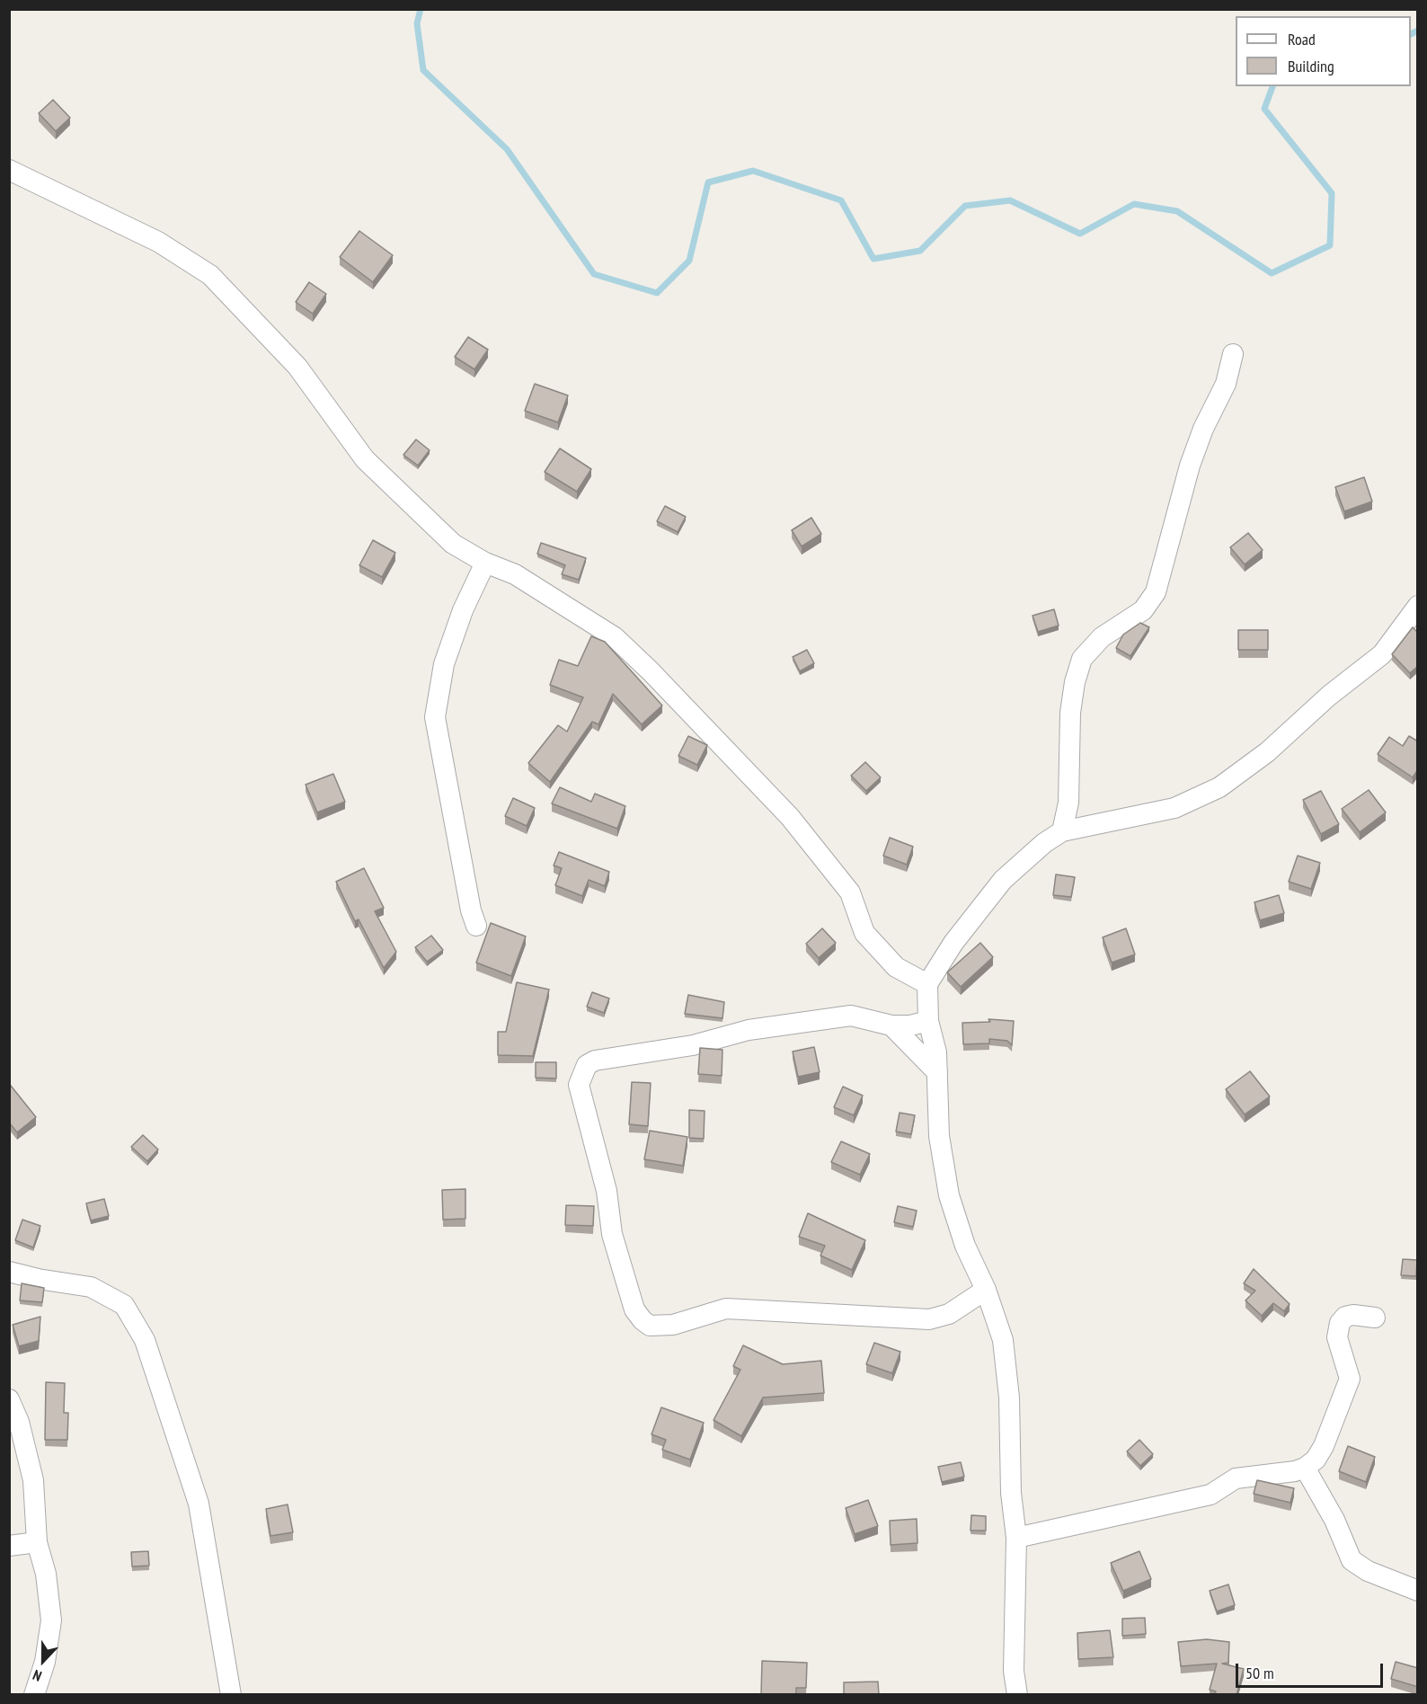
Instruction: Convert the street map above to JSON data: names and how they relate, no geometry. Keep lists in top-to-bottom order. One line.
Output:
{"legend":["Road","Building"],"scale_bar":"50 m","north":"bottom"}
